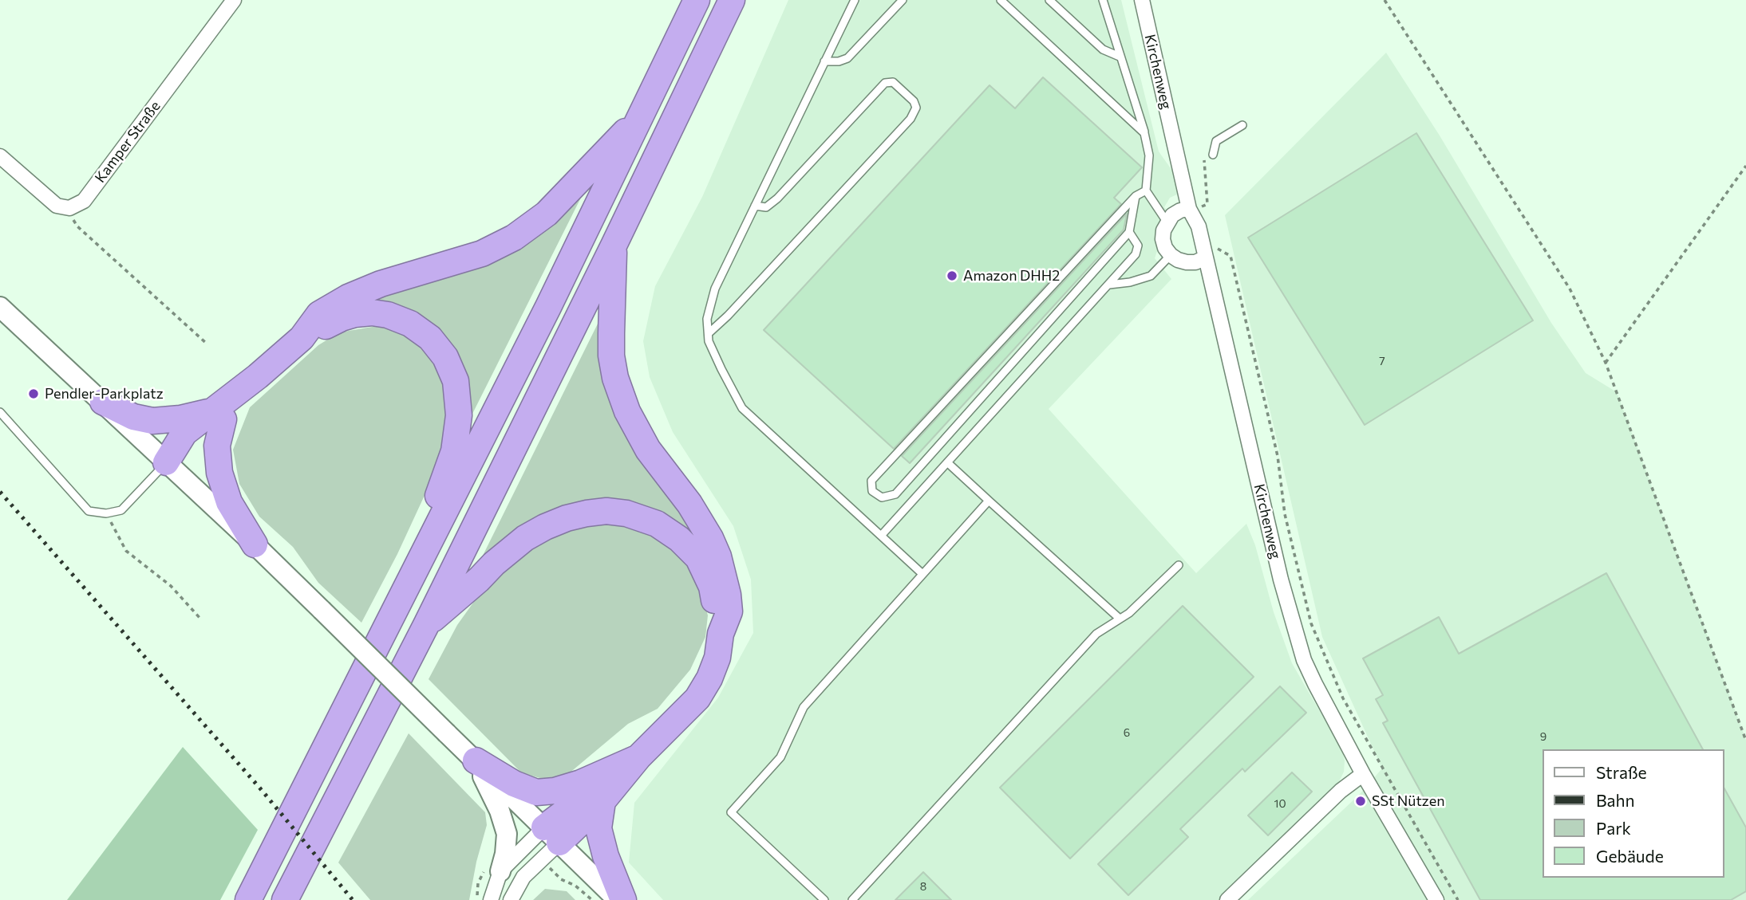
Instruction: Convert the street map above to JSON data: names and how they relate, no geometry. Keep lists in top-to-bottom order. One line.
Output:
{"streets":{"street":["Kirchenweg","Kamper Straße"]},"places":["Amazon DHH2","Pendler-Parkplatz","SSt Nützen"],"house_numbers":["7","6","9","10","8"],"legend":["Straße","Bahn","Park","Gebäude"]}
